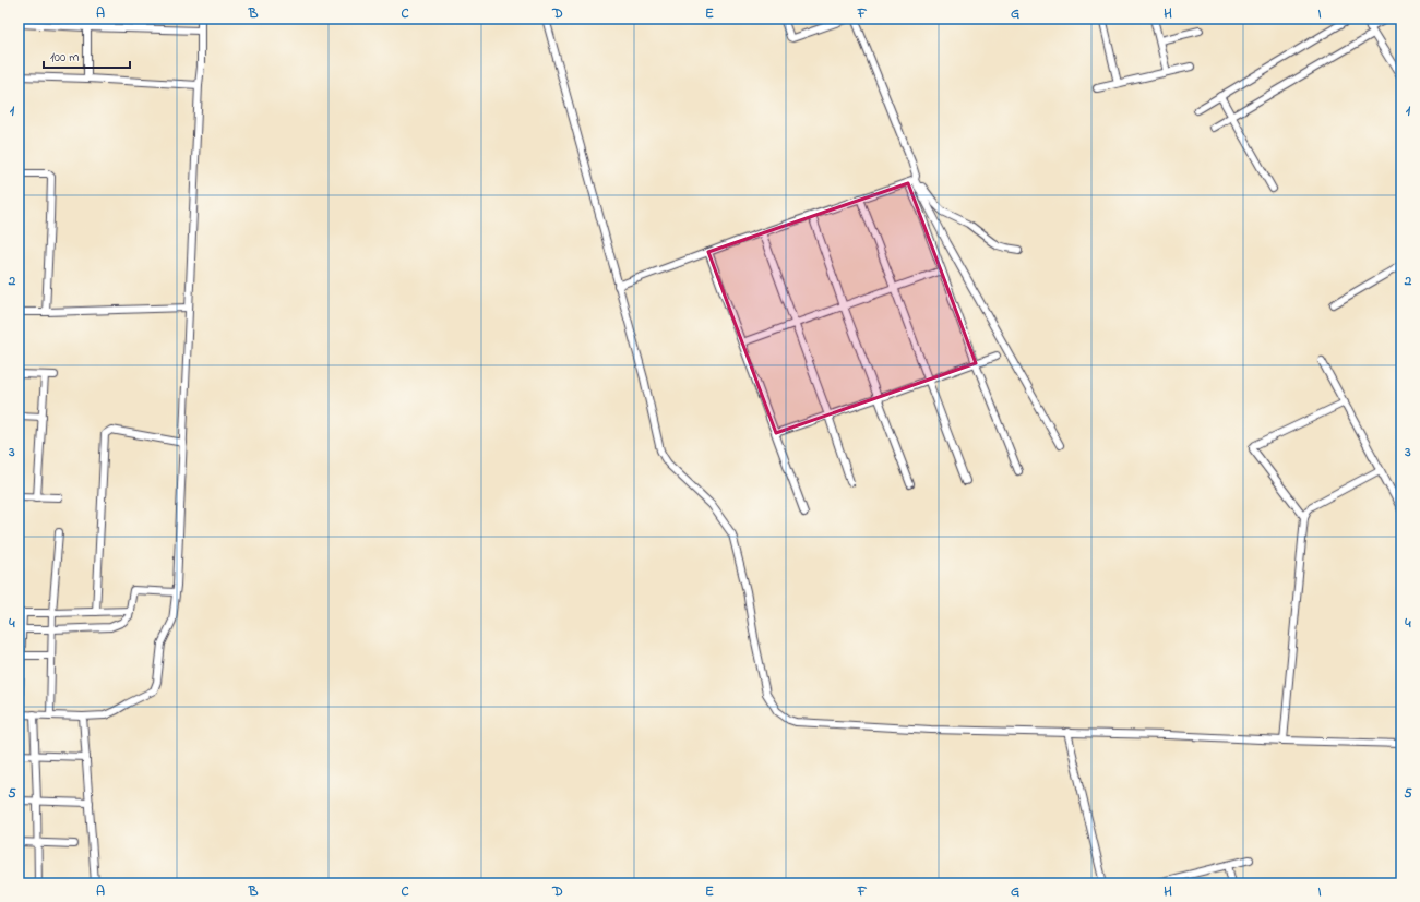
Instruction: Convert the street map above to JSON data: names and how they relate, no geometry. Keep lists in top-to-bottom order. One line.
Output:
{"scale_bar":"100 m","grid":{"columns":["A","B","C","D","E","F","G","H","I"],"rows":["1","2","3","4","5"]}}
